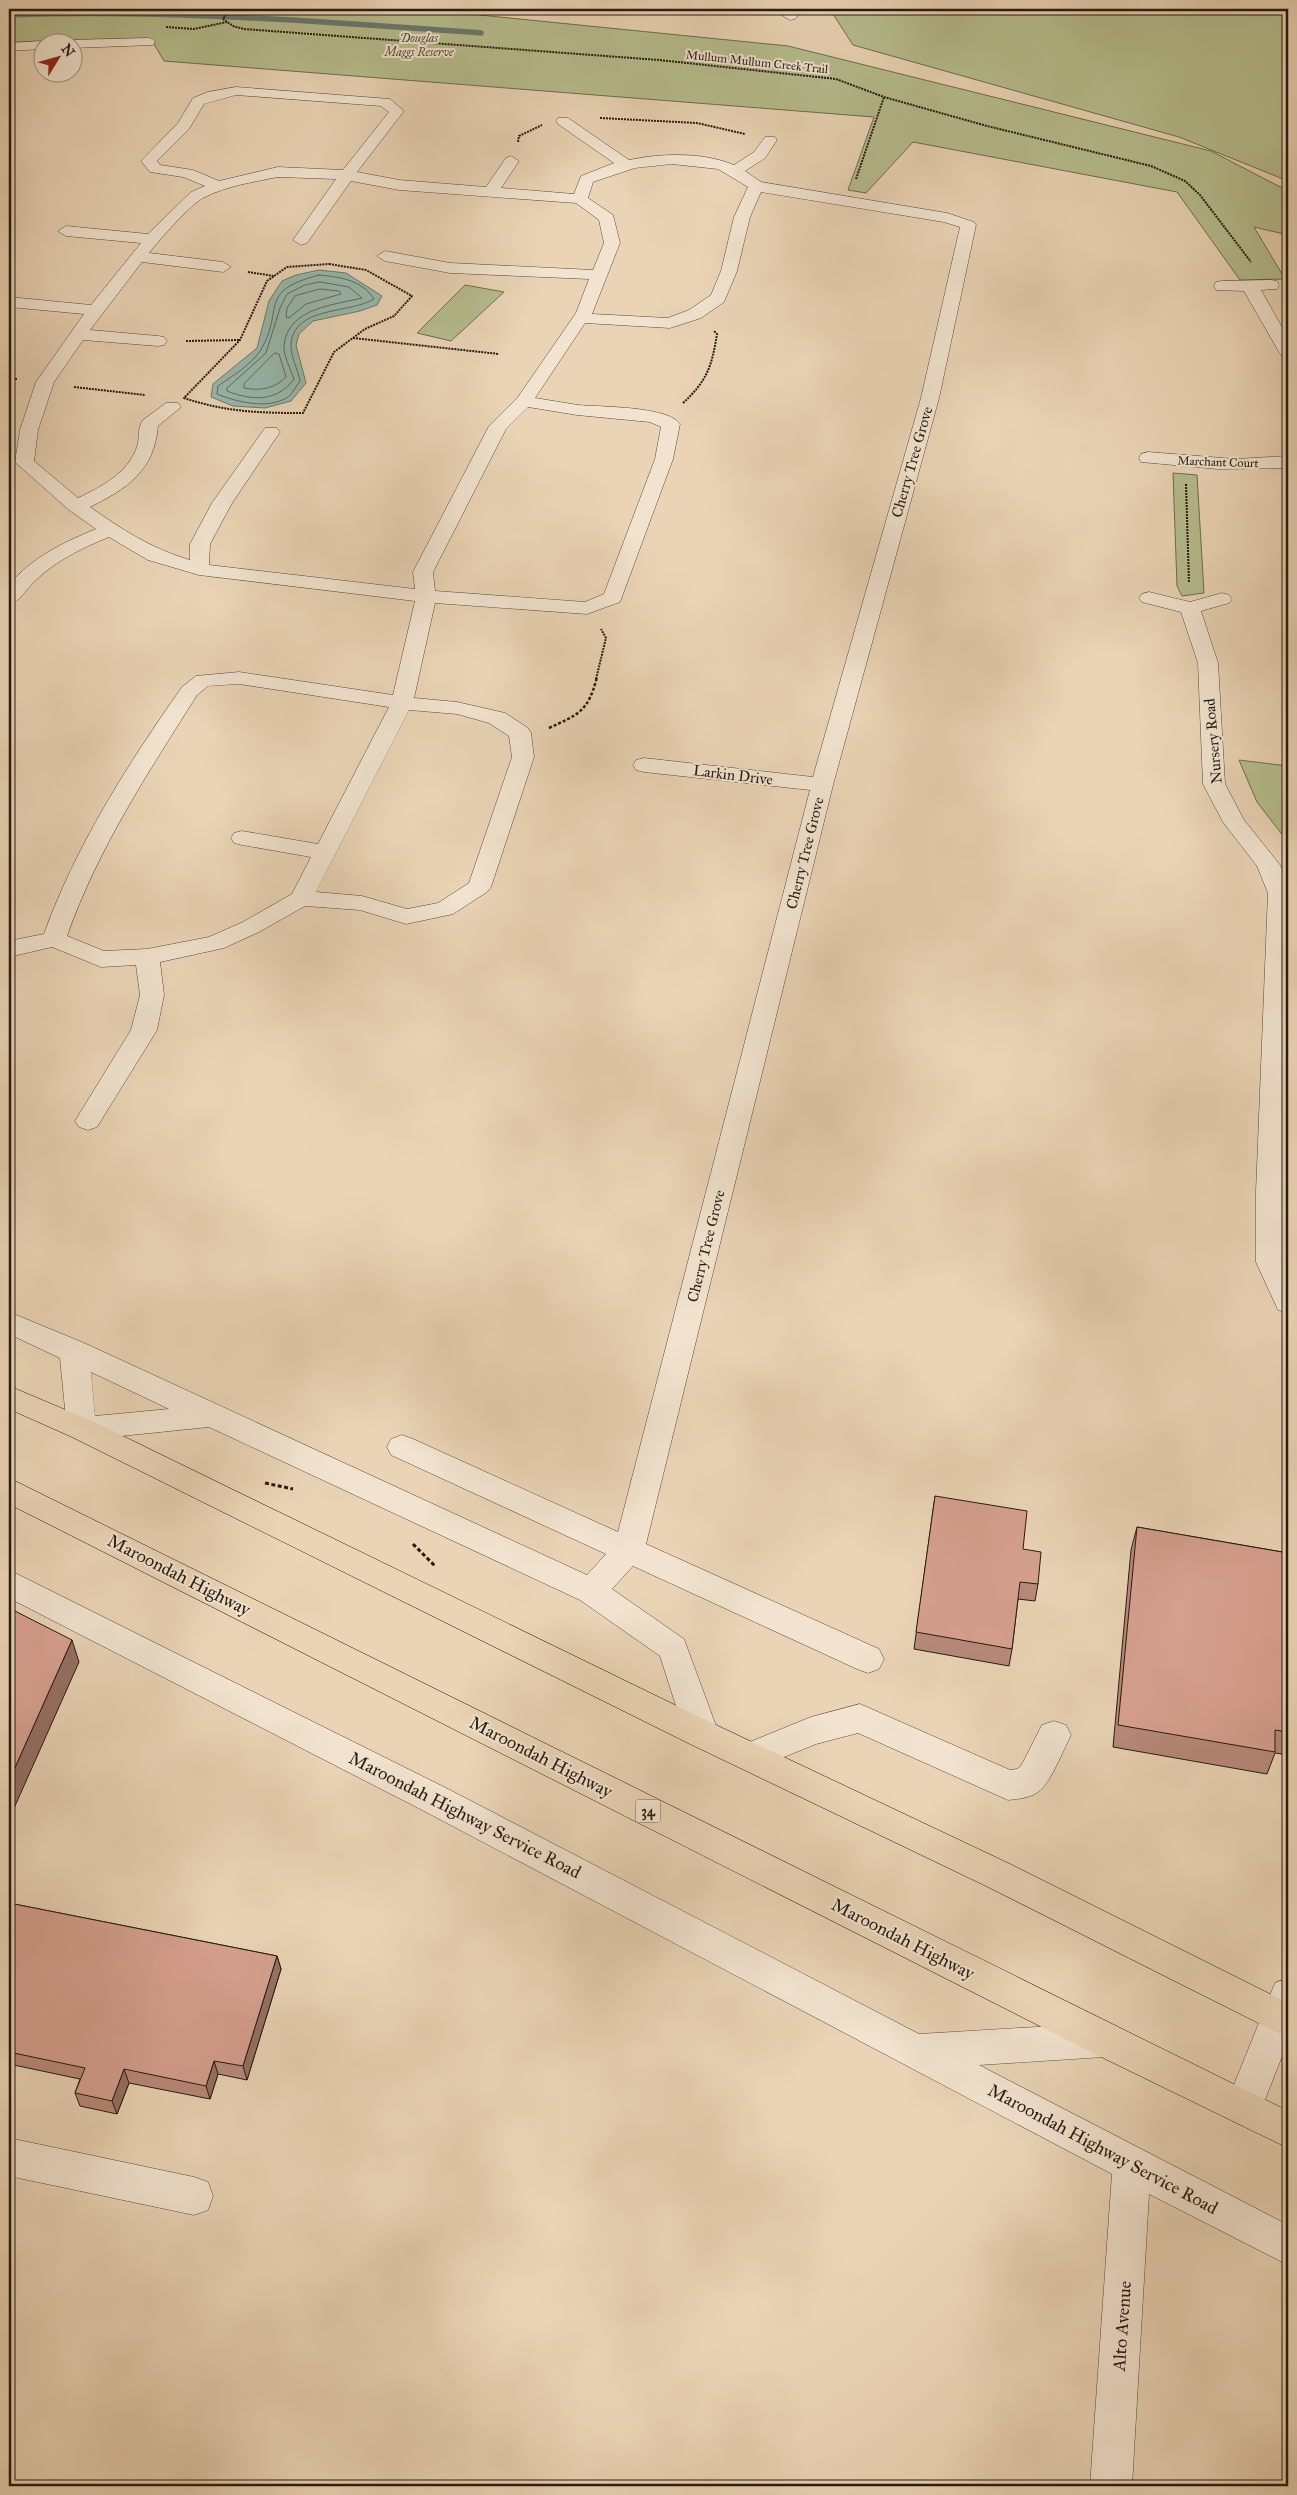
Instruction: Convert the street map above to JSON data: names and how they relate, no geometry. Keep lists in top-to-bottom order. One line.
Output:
{"streets":{"highway":["Maroondah Highway","34"],"street":["Cherry Tree Grove","Marchant Court","Nursery Road","Larkin Drive","Maroondah Highway Service Road","Alto Avenue"],"path":["Mullum Mullum Creek Trail"]},"crossings":[["Cherry Tree Grove","Larkin Drive"],["Maroondah Highway Service Road","Alto Avenue"]],"parks":["Douglas Maggs Reserve"],"north":"top right"}
